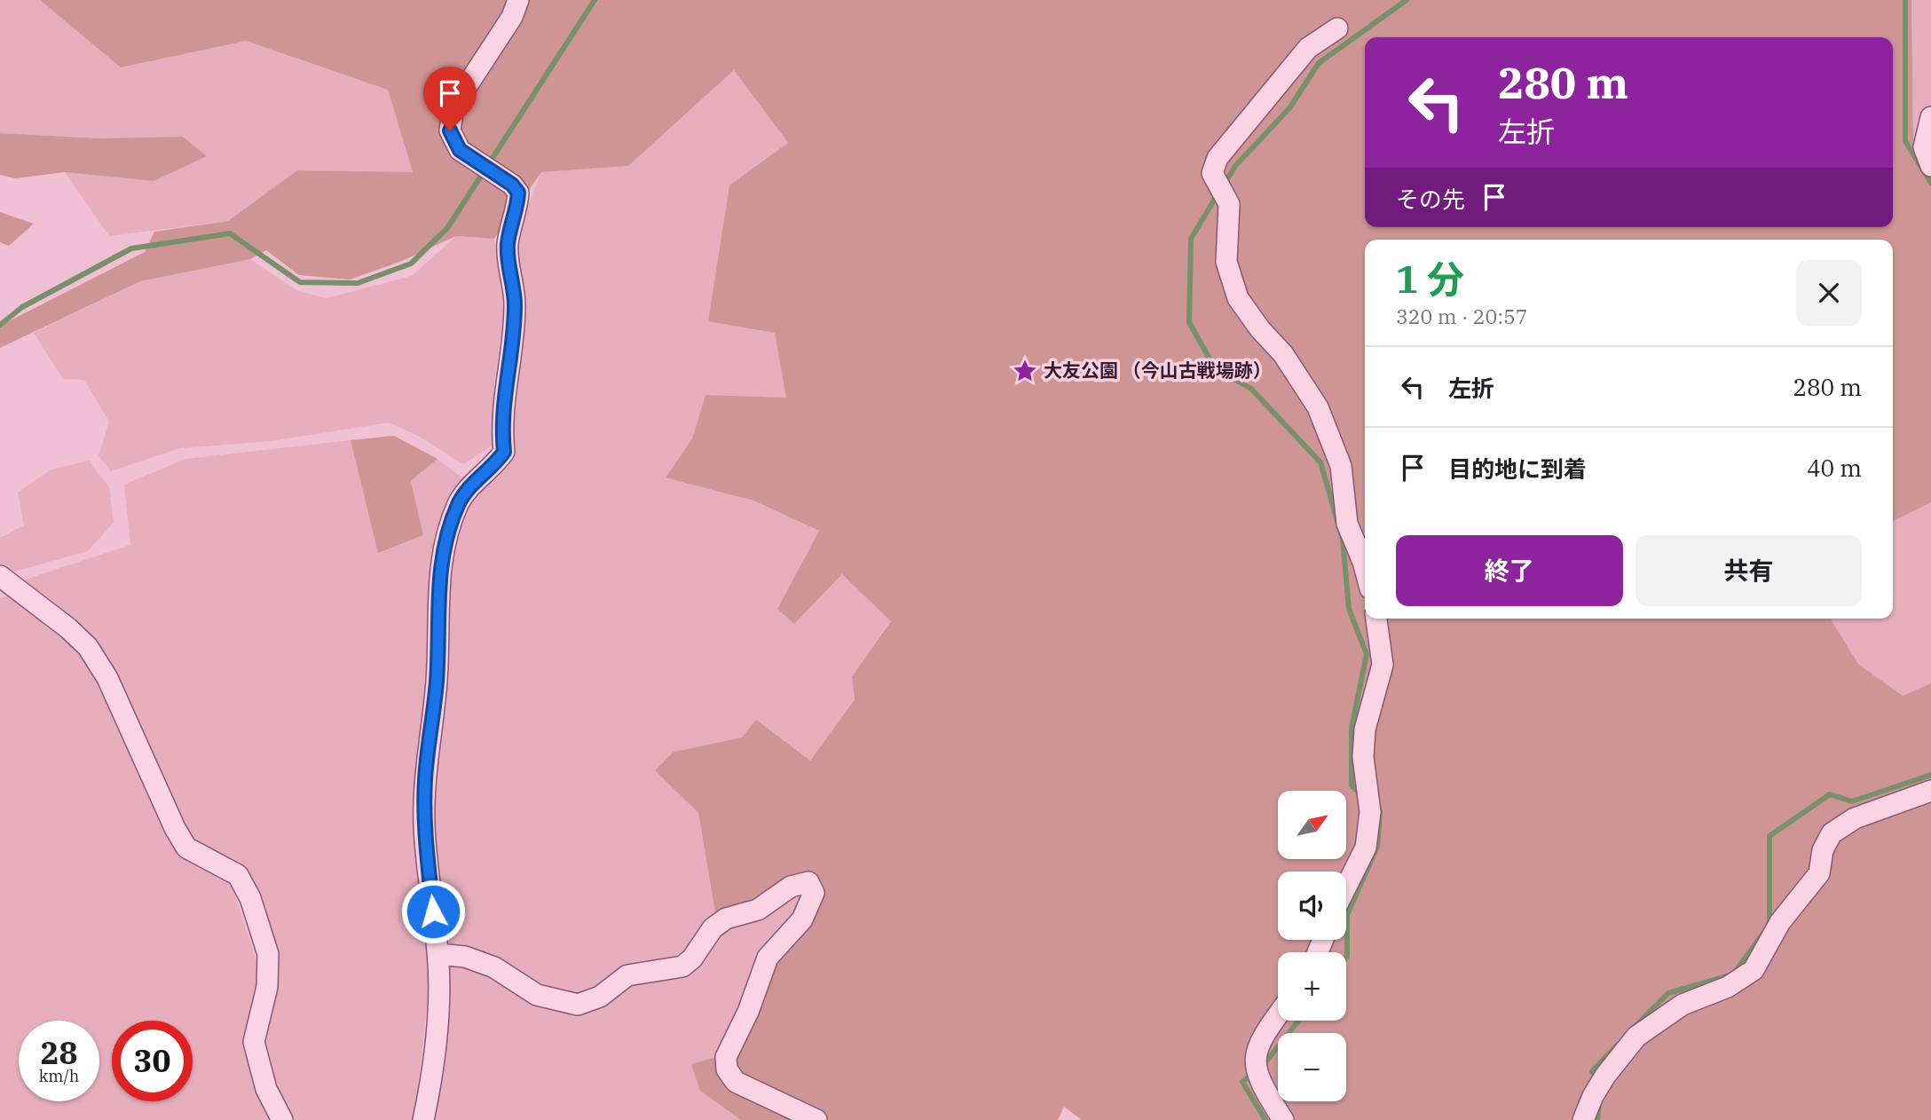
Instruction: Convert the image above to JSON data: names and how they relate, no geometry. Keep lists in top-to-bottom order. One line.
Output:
{"places":{"place":["大友公園 （今山古戦場跡）"]},"north":"top right","page":{"turn":["280 m","左折"],"then":"その先","heading":["1 分","320 m · 20:57"],"list":[{"name":"左折","value":"280 m"},{"name":"目的地に到着","value":"40 m"}],"buttons":["終了","共有"],"map_buttons":["+","−"],"speed":"28 km/h","limit":"30"}}
